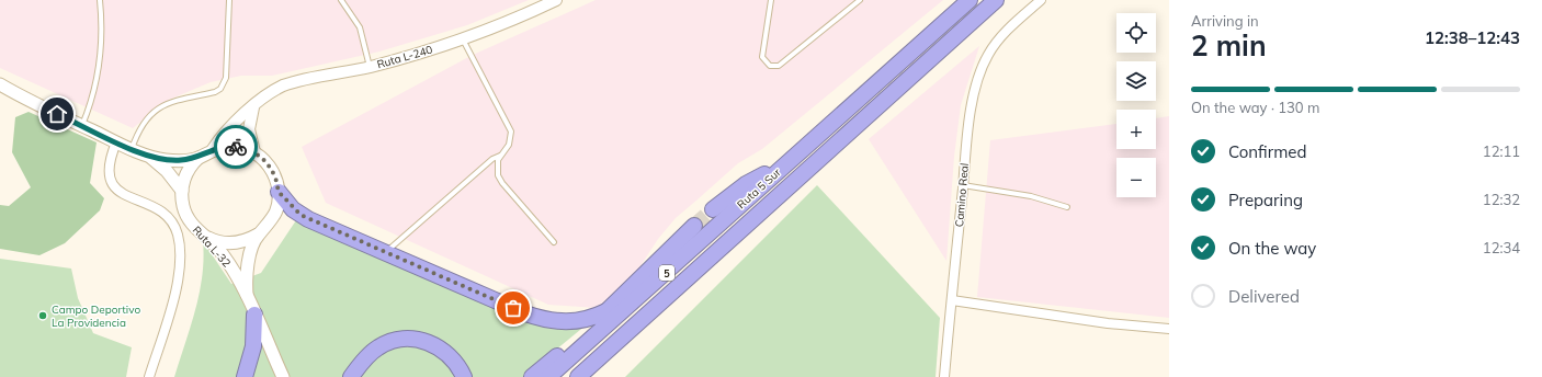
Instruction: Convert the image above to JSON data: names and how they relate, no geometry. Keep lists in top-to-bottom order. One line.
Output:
{"streets":{"highway":["Ruta 5 Sur","5"],"main road":["Ruta L-32"],"street":["Ruta L-240","Camino Real"]},"crossings":[["Ruta L-240","Ruta L-32"]],"places":["Campo Deportivo La Providencia"],"page":{"heading":["2 min","Arriving in","12:38–12:43"],"map_buttons":["+","−"],"bar":"On the way · 130 m","list":[["Confirmed","12:11"],["Preparing","12:32"],["On the way","12:34"],"Delivered"]}}
